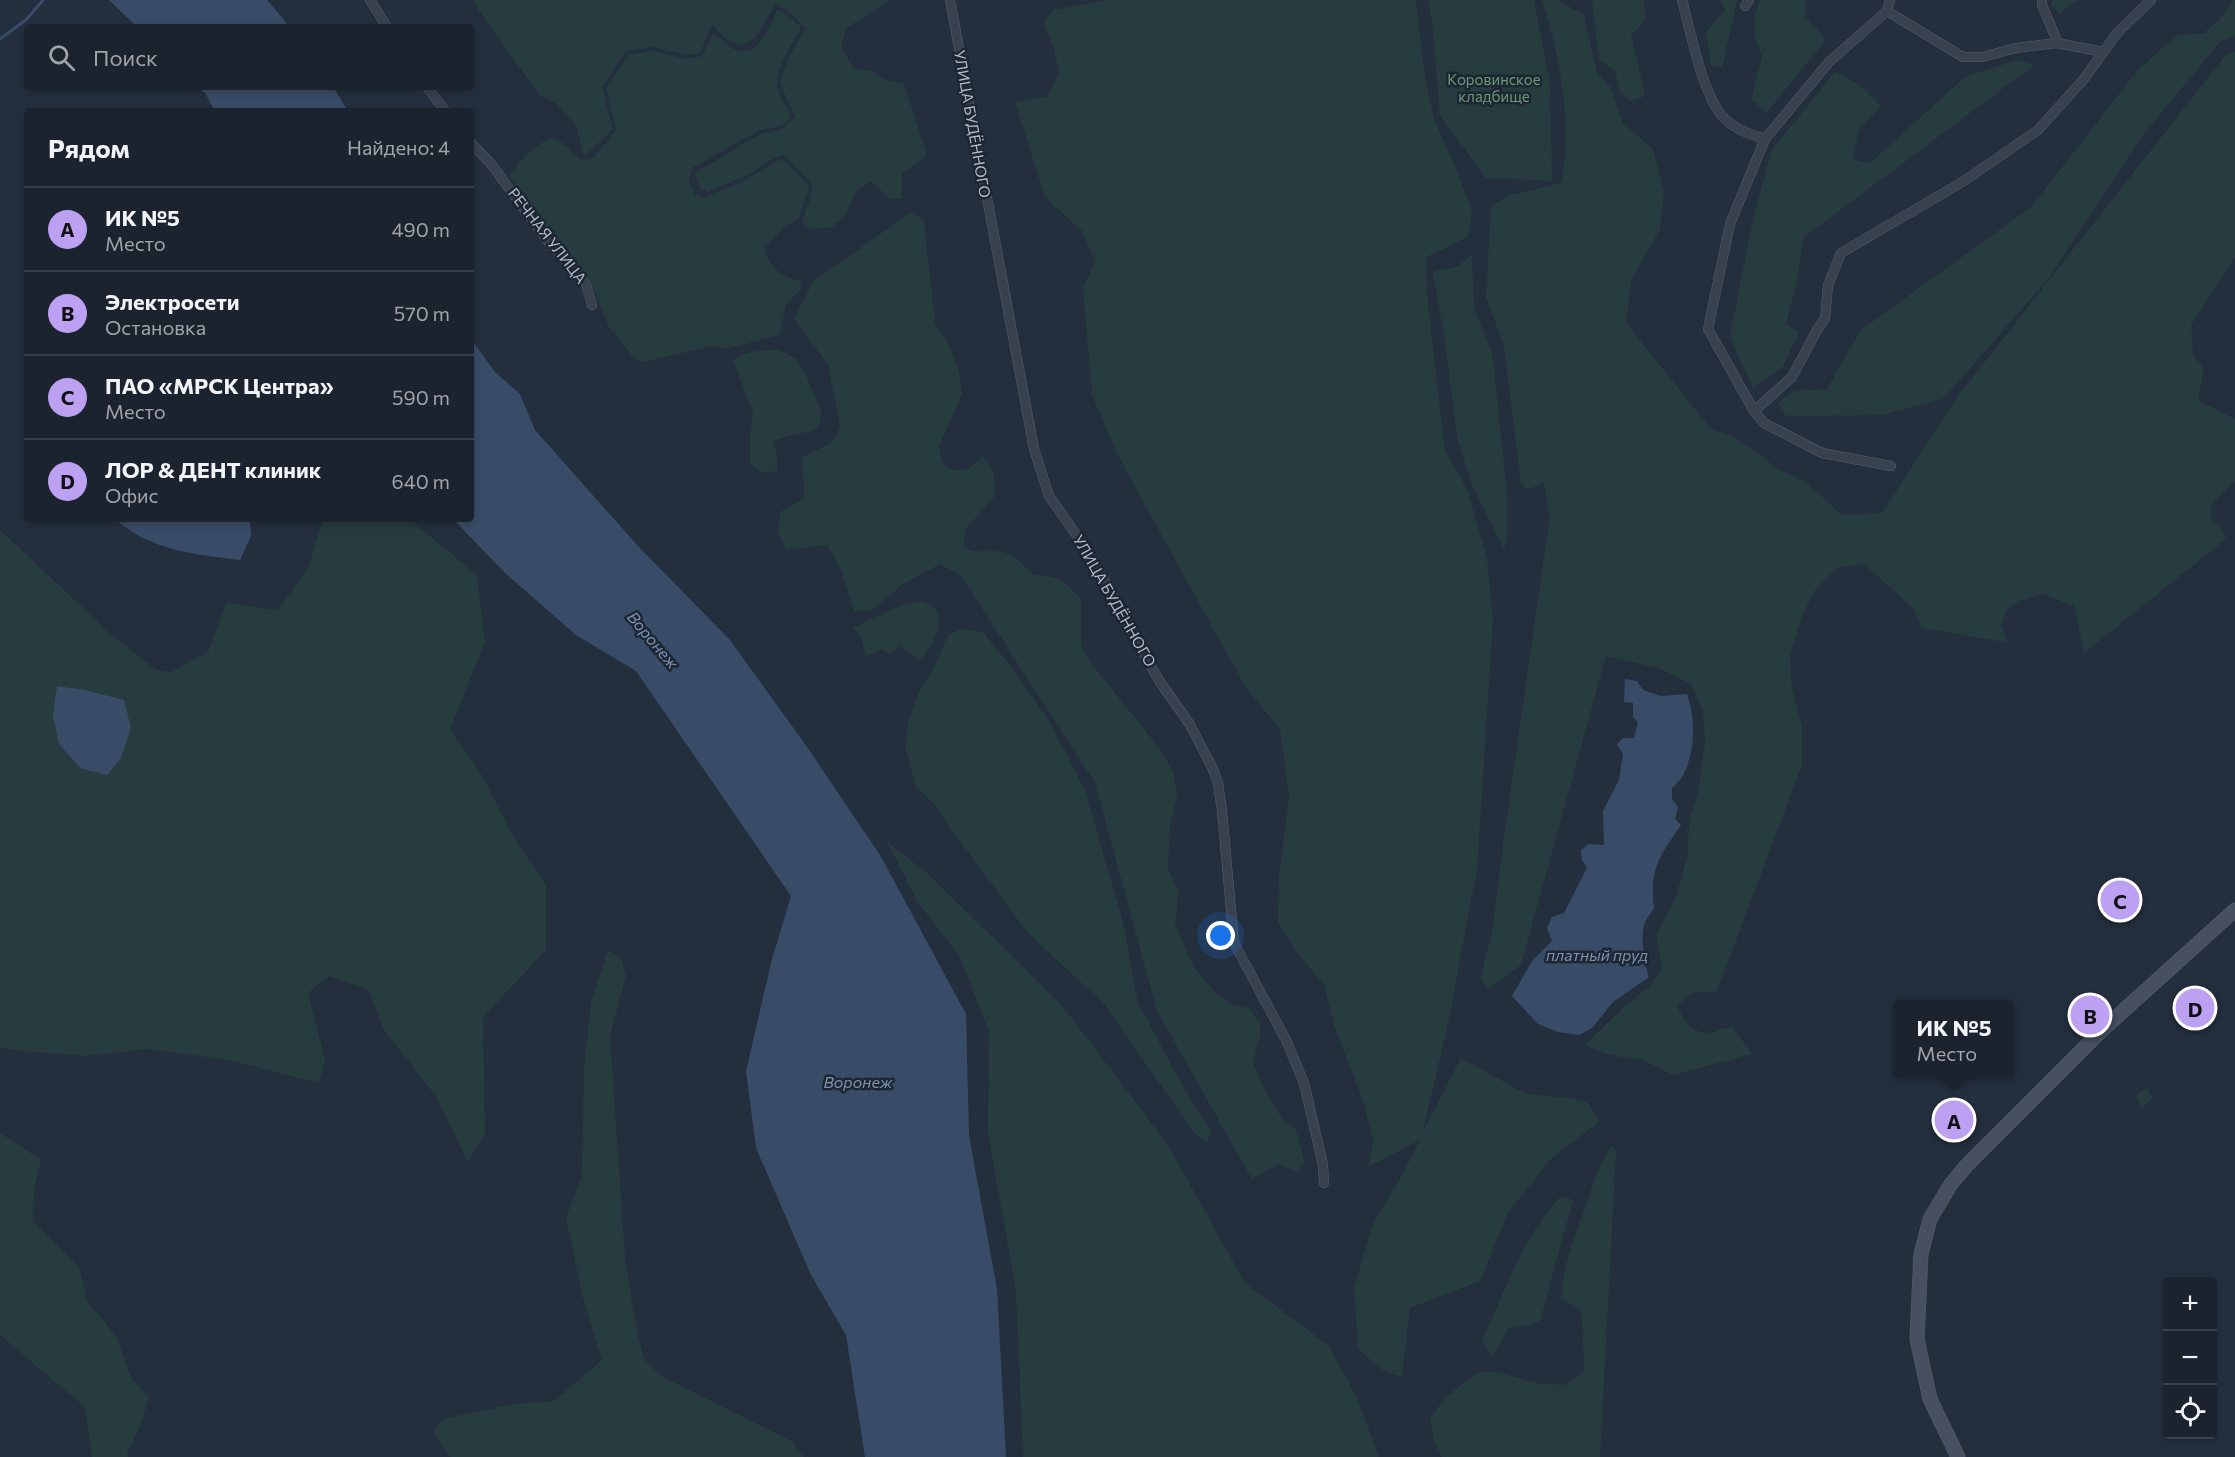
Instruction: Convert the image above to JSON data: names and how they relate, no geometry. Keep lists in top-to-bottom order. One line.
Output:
{"streets":{"street":["УЛИЦА БУДЁННОГО","РЕЧНАЯ УЛИЦА"]},"water":["Воронеж","платный пруд"],"parks":["Коровинское кладбище"],"page":{"search":"Поиск","heading":["Рядом","Найдено: 4"],"list":[{"mark":"A","name":"ИК №5","note":"Место","value":"490 m"},{"mark":"B","name":"Электросети","note":"Остановка","value":"570 m"},{"mark":"C","name":"ПАО «МРСК Центра»","note":"Место","value":"590 m"},{"mark":"D","name":"ЛОР & ДЕНТ клиник","note":"Офис","value":"640 m"}],"pins":["C","D","B","A"],"popup":["ИК №5","Место"],"map_buttons":["+","−"]}}
